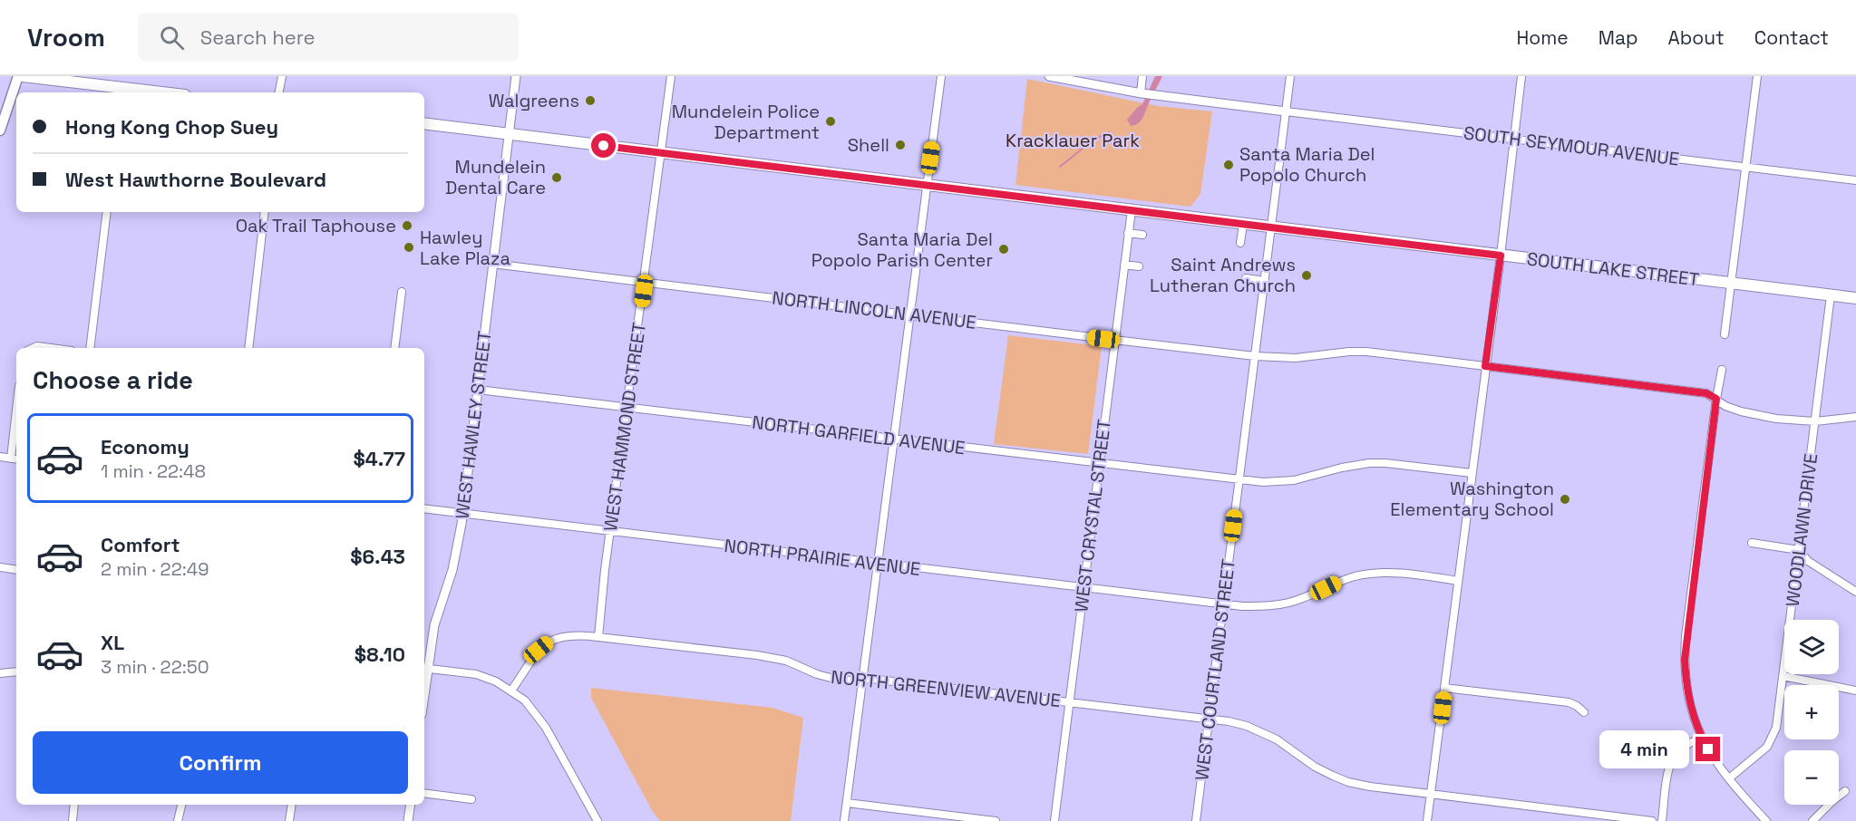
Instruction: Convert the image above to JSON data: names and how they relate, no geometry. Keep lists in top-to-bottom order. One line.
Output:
{"streets":{"main road":["SOUTH LAKE STREET"],"street":["SOUTH SEYMOUR AVENUE","NORTH LINCOLN AVENUE","WEST HAWLEY STREET","WEST HAMMOND STREET","NORTH GARFIELD AVENUE","WEST CRYSTAL STREET","WOODLAWN DRIVE","NORTH PRAIRIE AVENUE","WEST COURTLAND STREET","NORTH GREENVIEW AVENUE"]},"crossings":[["SOUTH SEYMOUR AVENUE","WEST COURTLAND STREET"],["SOUTH LAKE STREET","WEST HAWLEY STREET"],["SOUTH LAKE STREET","WEST HAMMOND STREET"],["SOUTH LAKE STREET","WEST CRYSTAL STREET"],["SOUTH LAKE STREET","WOODLAWN DRIVE"],["SOUTH LAKE STREET","WEST COURTLAND STREET"],["NORTH LINCOLN AVENUE","WEST HAWLEY STREET"],["NORTH LINCOLN AVENUE","WEST HAMMOND STREET"],["NORTH LINCOLN AVENUE","WEST CRYSTAL STREET"],["NORTH LINCOLN AVENUE","WOODLAWN DRIVE"],["NORTH LINCOLN AVENUE","WEST COURTLAND STREET"],["WEST HAWLEY STREET","NORTH GARFIELD AVENUE"],["WEST HAWLEY STREET","NORTH PRAIRIE AVENUE"],["WEST HAMMOND STREET","NORTH GARFIELD AVENUE"],["WEST HAMMOND STREET","NORTH PRAIRIE AVENUE"],["WEST HAMMOND STREET","NORTH GREENVIEW AVENUE"],["NORTH GARFIELD AVENUE","WEST CRYSTAL STREET"],["NORTH GARFIELD AVENUE","WEST COURTLAND STREET"],["WEST CRYSTAL STREET","NORTH PRAIRIE AVENUE"],["WEST CRYSTAL STREET","NORTH GREENVIEW AVENUE"],["NORTH PRAIRIE AVENUE","WEST COURTLAND STREET"],["WEST COURTLAND STREET","NORTH GREENVIEW AVENUE"]],"parks":["Kracklauer Park"],"places":["Walgreens","Mundelein Police Department","Shell","Santa Maria Del Popolo Church","Mundelein Dental Care","Oak Trail Taphouse","Hawley Lake Plaza","Santa Maria Del Popolo Parish Center","Saint Andrews Lutheran Church","Washington Elementary School"],"page":{"header":"Vroom","search":"Search here","nav":["Home","Map","About","Contact"],"banner":["Hong Kong Chop Suey","West Hawthorne Boulevard"],"heading":"Choose a ride","list":[{"name":"Economy","note":"1 min · 22:48","value":"$4.77"},{"name":"Comfort","note":"2 min · 22:49","value":"$6.43"},{"name":"XL","note":"3 min · 22:50","value":"$8.10"}],"map_buttons":["+","−"],"buttons":"Confirm","bubble":"4 min"}}
